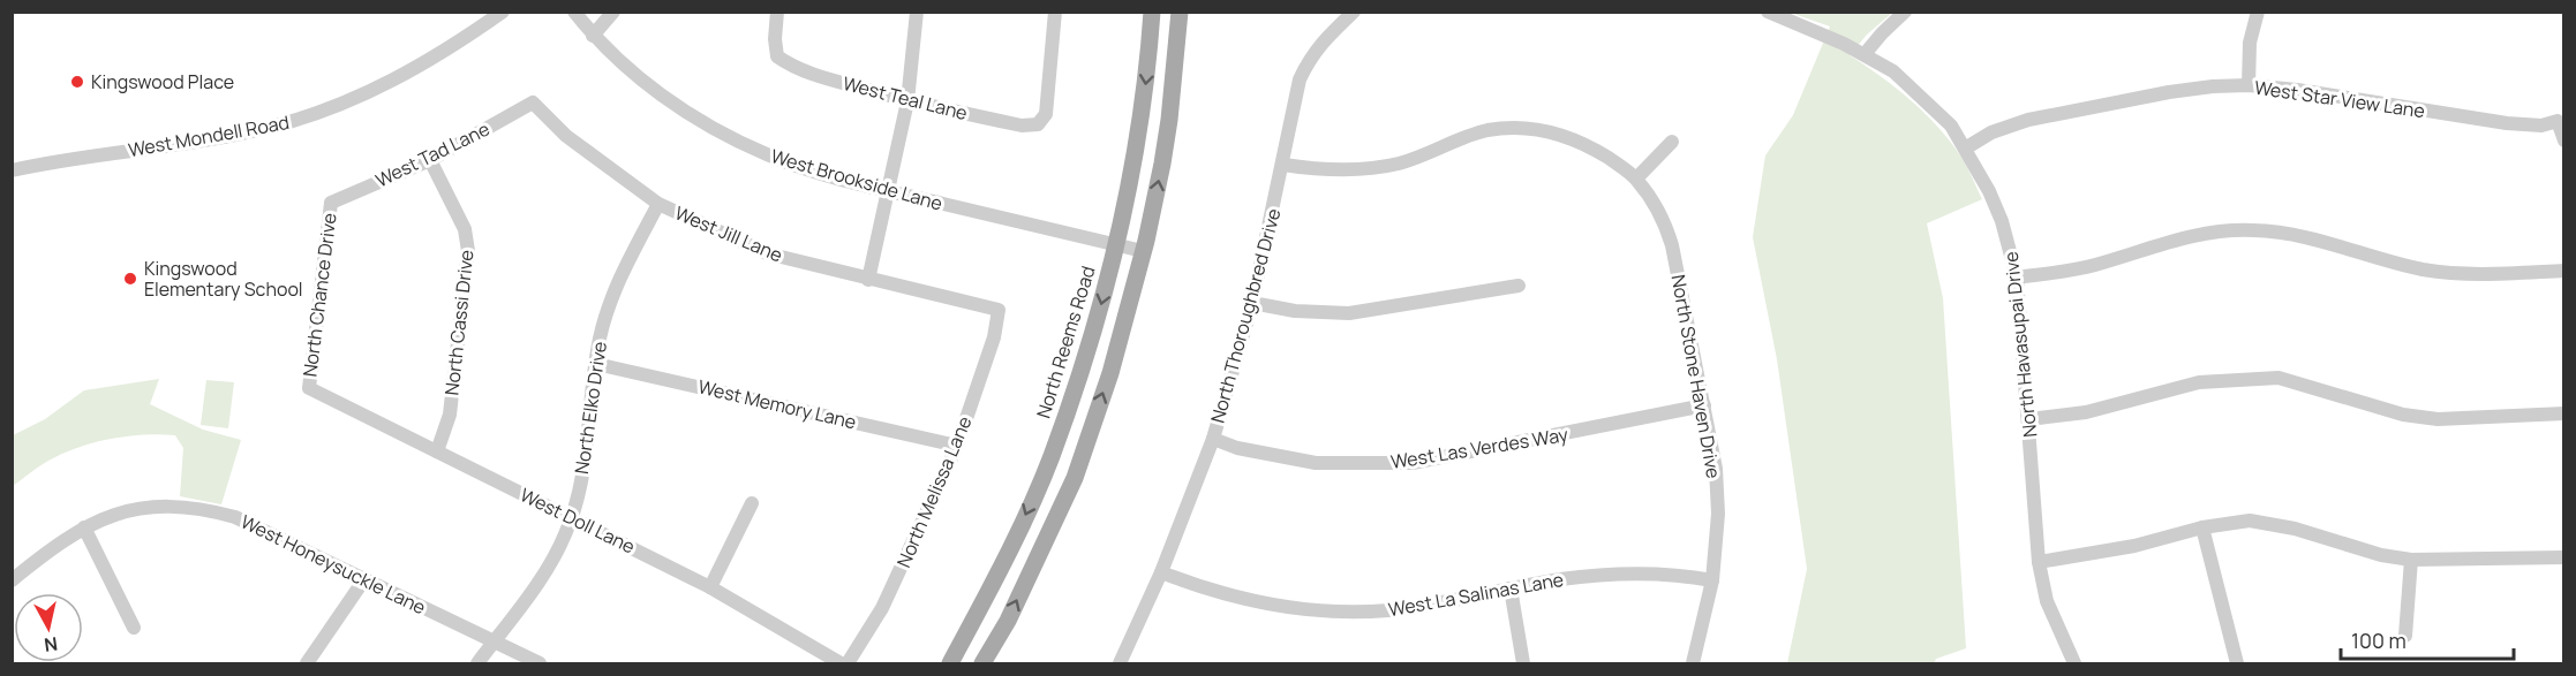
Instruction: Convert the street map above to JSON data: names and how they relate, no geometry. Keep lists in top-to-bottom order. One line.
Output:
{"streets":{"main road":["North Reems Road"],"street":["West Teal Lane","West Star View Lane","West Mondell Road","West Tad Lane","West Brookside Lane","West Jill Lane","North Chance Drive","North Thoroughbred Drive","North Cassi Drive","North Havasupai Drive","North Stone Haven Drive","West Memory Lane","North Elko Drive","West Las Verdes Way","North Melissa Lane","West Doll Lane","West Honeysuckle Lane","West La Salinas Lane"]},"crossings":[["West Star View Lane","North Havasupai Drive"],["West Tad Lane","West Jill Lane"],["West Tad Lane","North Chance Drive"],["West Tad Lane","North Cassi Drive"],["West Brookside Lane","North Reems Road"],["West Jill Lane","North Elko Drive"],["West Jill Lane","North Melissa Lane"],["North Chance Drive","West Doll Lane"],["North Thoroughbred Drive","North Stone Haven Drive"],["North Thoroughbred Drive","West Las Verdes Way"],["North Thoroughbred Drive","West La Salinas Lane"],["North Cassi Drive","West Doll Lane"],["North Stone Haven Drive","West Las Verdes Way"],["North Stone Haven Drive","West La Salinas Lane"],["West Memory Lane","North Elko Drive"],["West Memory Lane","North Melissa Lane"],["North Elko Drive","West Doll Lane"],["North Elko Drive","West Honeysuckle Lane"]],"places":["Kingswood Place","Kingswood Elementary School"],"scale_bar":"100 m","north":"bottom"}
